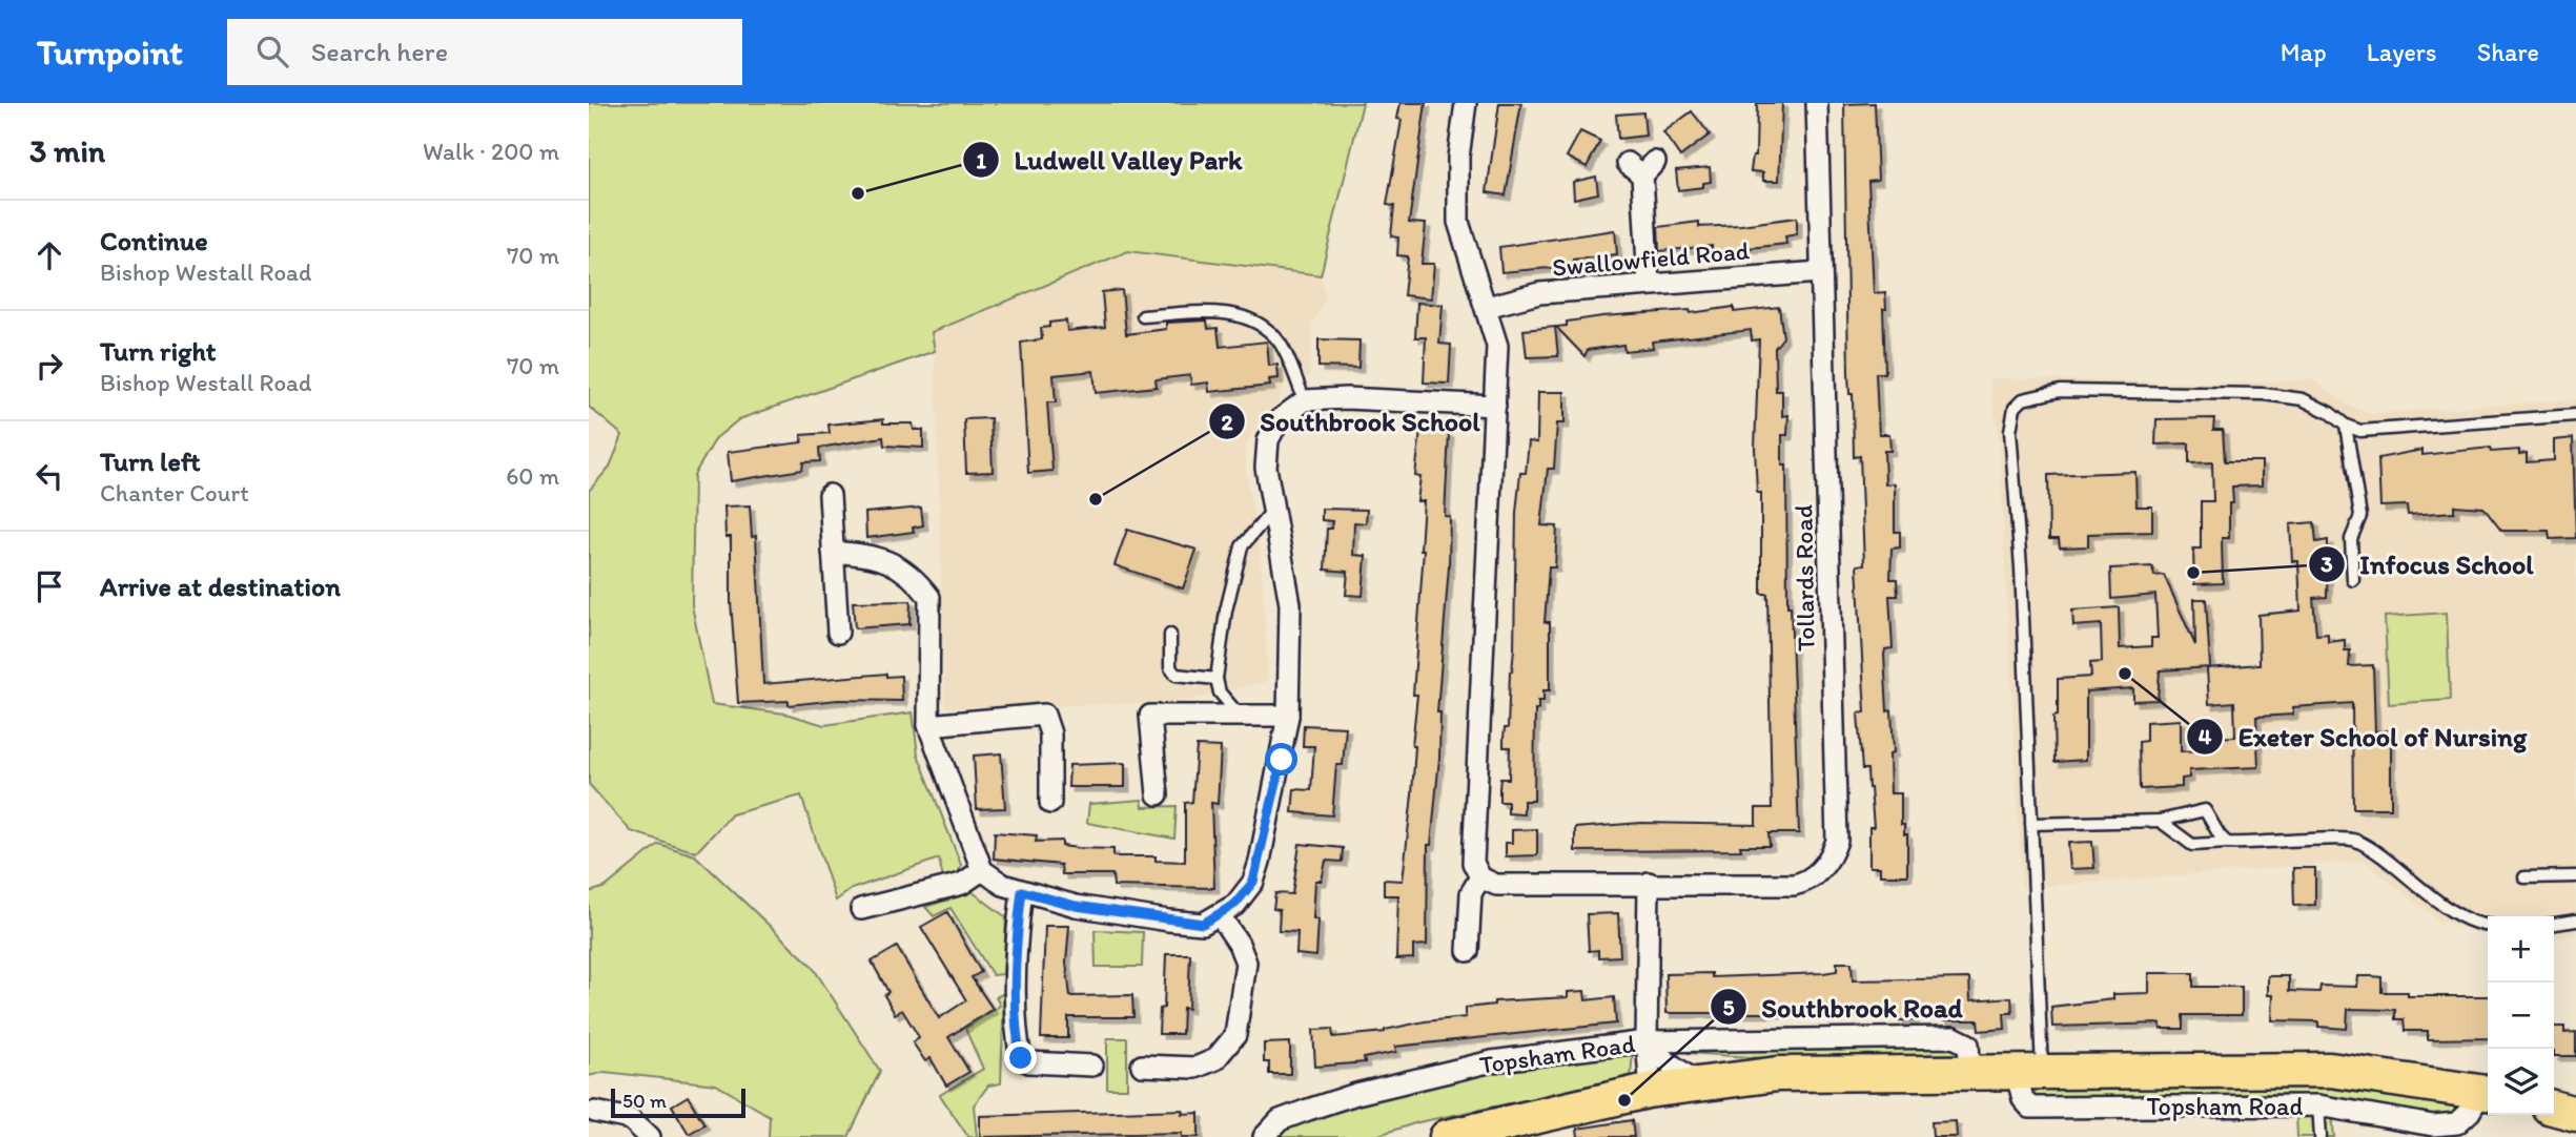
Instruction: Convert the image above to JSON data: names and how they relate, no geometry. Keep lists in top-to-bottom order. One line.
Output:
{"streets":{"main road":["Topsham Road"],"street":["Swallowfield Road","Tollards Road"]},"crossings":[["Swallowfield Road","Tollards Road"]],"places":["Ludwell Valley Park","Southbrook School","Infocus School","Exeter School of Nursing","Southbrook Road"],"scale_bar":"50 m","page":{"header":"Turnpoint","search":"Search here","nav":["Map","Layers","Share"],"heading":["3 min","Walk · 200 m"],"list":[["Continue","Bishop Westall Road","70 m"],["Turn right","Bishop Westall Road","70 m"],["Turn left","Chanter Court","60 m"],"Arrive at destination"],"map_buttons":["+","−"],"scale":"50 m"}}
